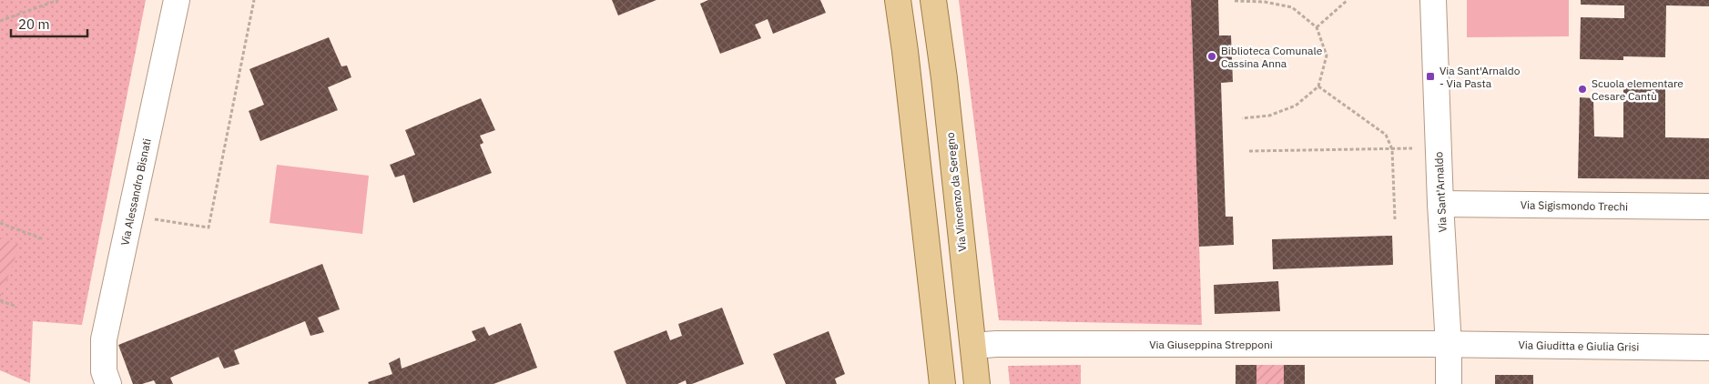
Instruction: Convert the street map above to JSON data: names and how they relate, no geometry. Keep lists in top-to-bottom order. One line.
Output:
{"streets":{"main road":["Via Vincenzo da Seregno"],"street":["Via Alessandro Bisnati","Via Sant'Arnaldo","Via Sigismondo Trechi","Via Giuseppina Strepponi","Via Giuditta e Giulia Grisi"]},"crossings":[["Via Vincenzo da Seregno","Via Giuseppina Strepponi"],["Via Sant'Arnaldo","Via Sigismondo Trechi"],["Via Sant'Arnaldo","Via Giuseppina Strepponi"],["Via Sant'Arnaldo","Via Giuditta e Giulia Grisi"],["Via Giuseppina Strepponi","Via Giuditta e Giulia Grisi"]],"places":{"other":["Biblioteca Comunale Cassina Anna","Scuola elementare Cesare Cantù"],"transit":["Via Sant'Arnaldo - Via Pasta"]},"scale_bar":"20 m"}
